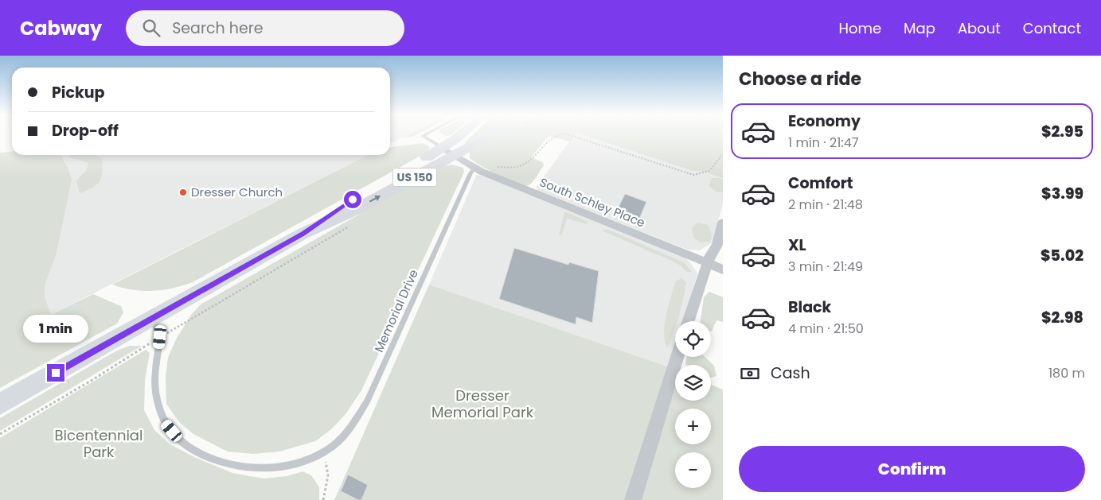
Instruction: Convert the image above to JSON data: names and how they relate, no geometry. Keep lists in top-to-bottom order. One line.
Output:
{"streets":{"main road":["US 150"],"street":["South Schley Place"],"lane":["Memorial Drive"]},"crossings":[["US 150","South Schley Place"],["South Schley Place","Memorial Drive"]],"parks":["Dresser Memorial Park","Bicentennial Park"],"places":["Dresser Church"],"page":{"header":"Cabway","search":"Search here","nav":["Home","Map","About","Contact"],"heading":"Choose a ride","banner":["Pickup","Drop-off"],"list":[{"name":"Economy","note":"1 min · 21:47","value":"$2.95"},{"name":"Comfort","note":"2 min · 21:48","value":"$3.99"},{"name":"XL","note":"3 min · 21:49","value":"$5.02"},{"name":"Black","note":"4 min · 21:50","value":"$2.98"}],"bubble":"1 min","map_buttons":["+","−"],"pay":["Cash","180 m"],"buttons":"Confirm"}}
